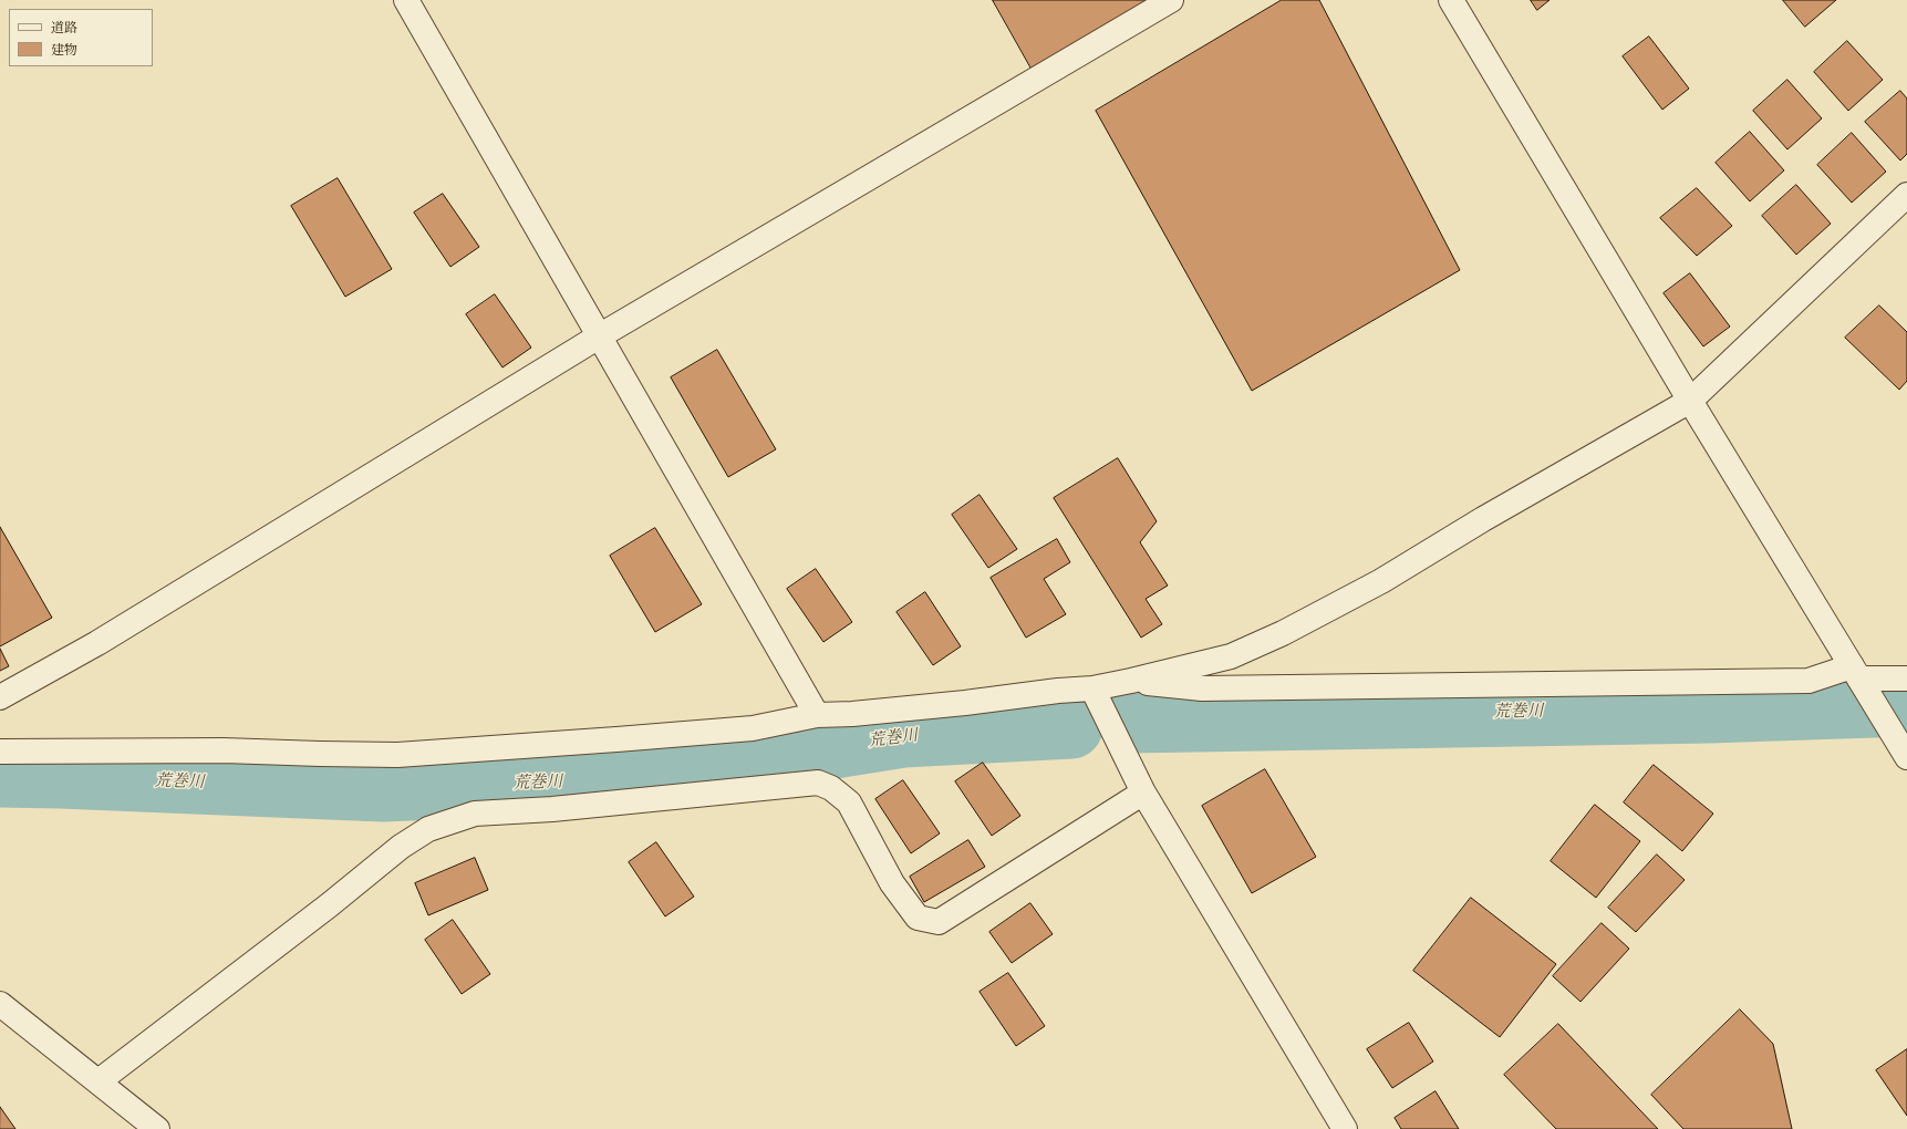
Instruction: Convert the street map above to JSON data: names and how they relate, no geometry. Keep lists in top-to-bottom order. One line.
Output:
{"water":["荒巻川"],"legend":["道路","建物"]}
